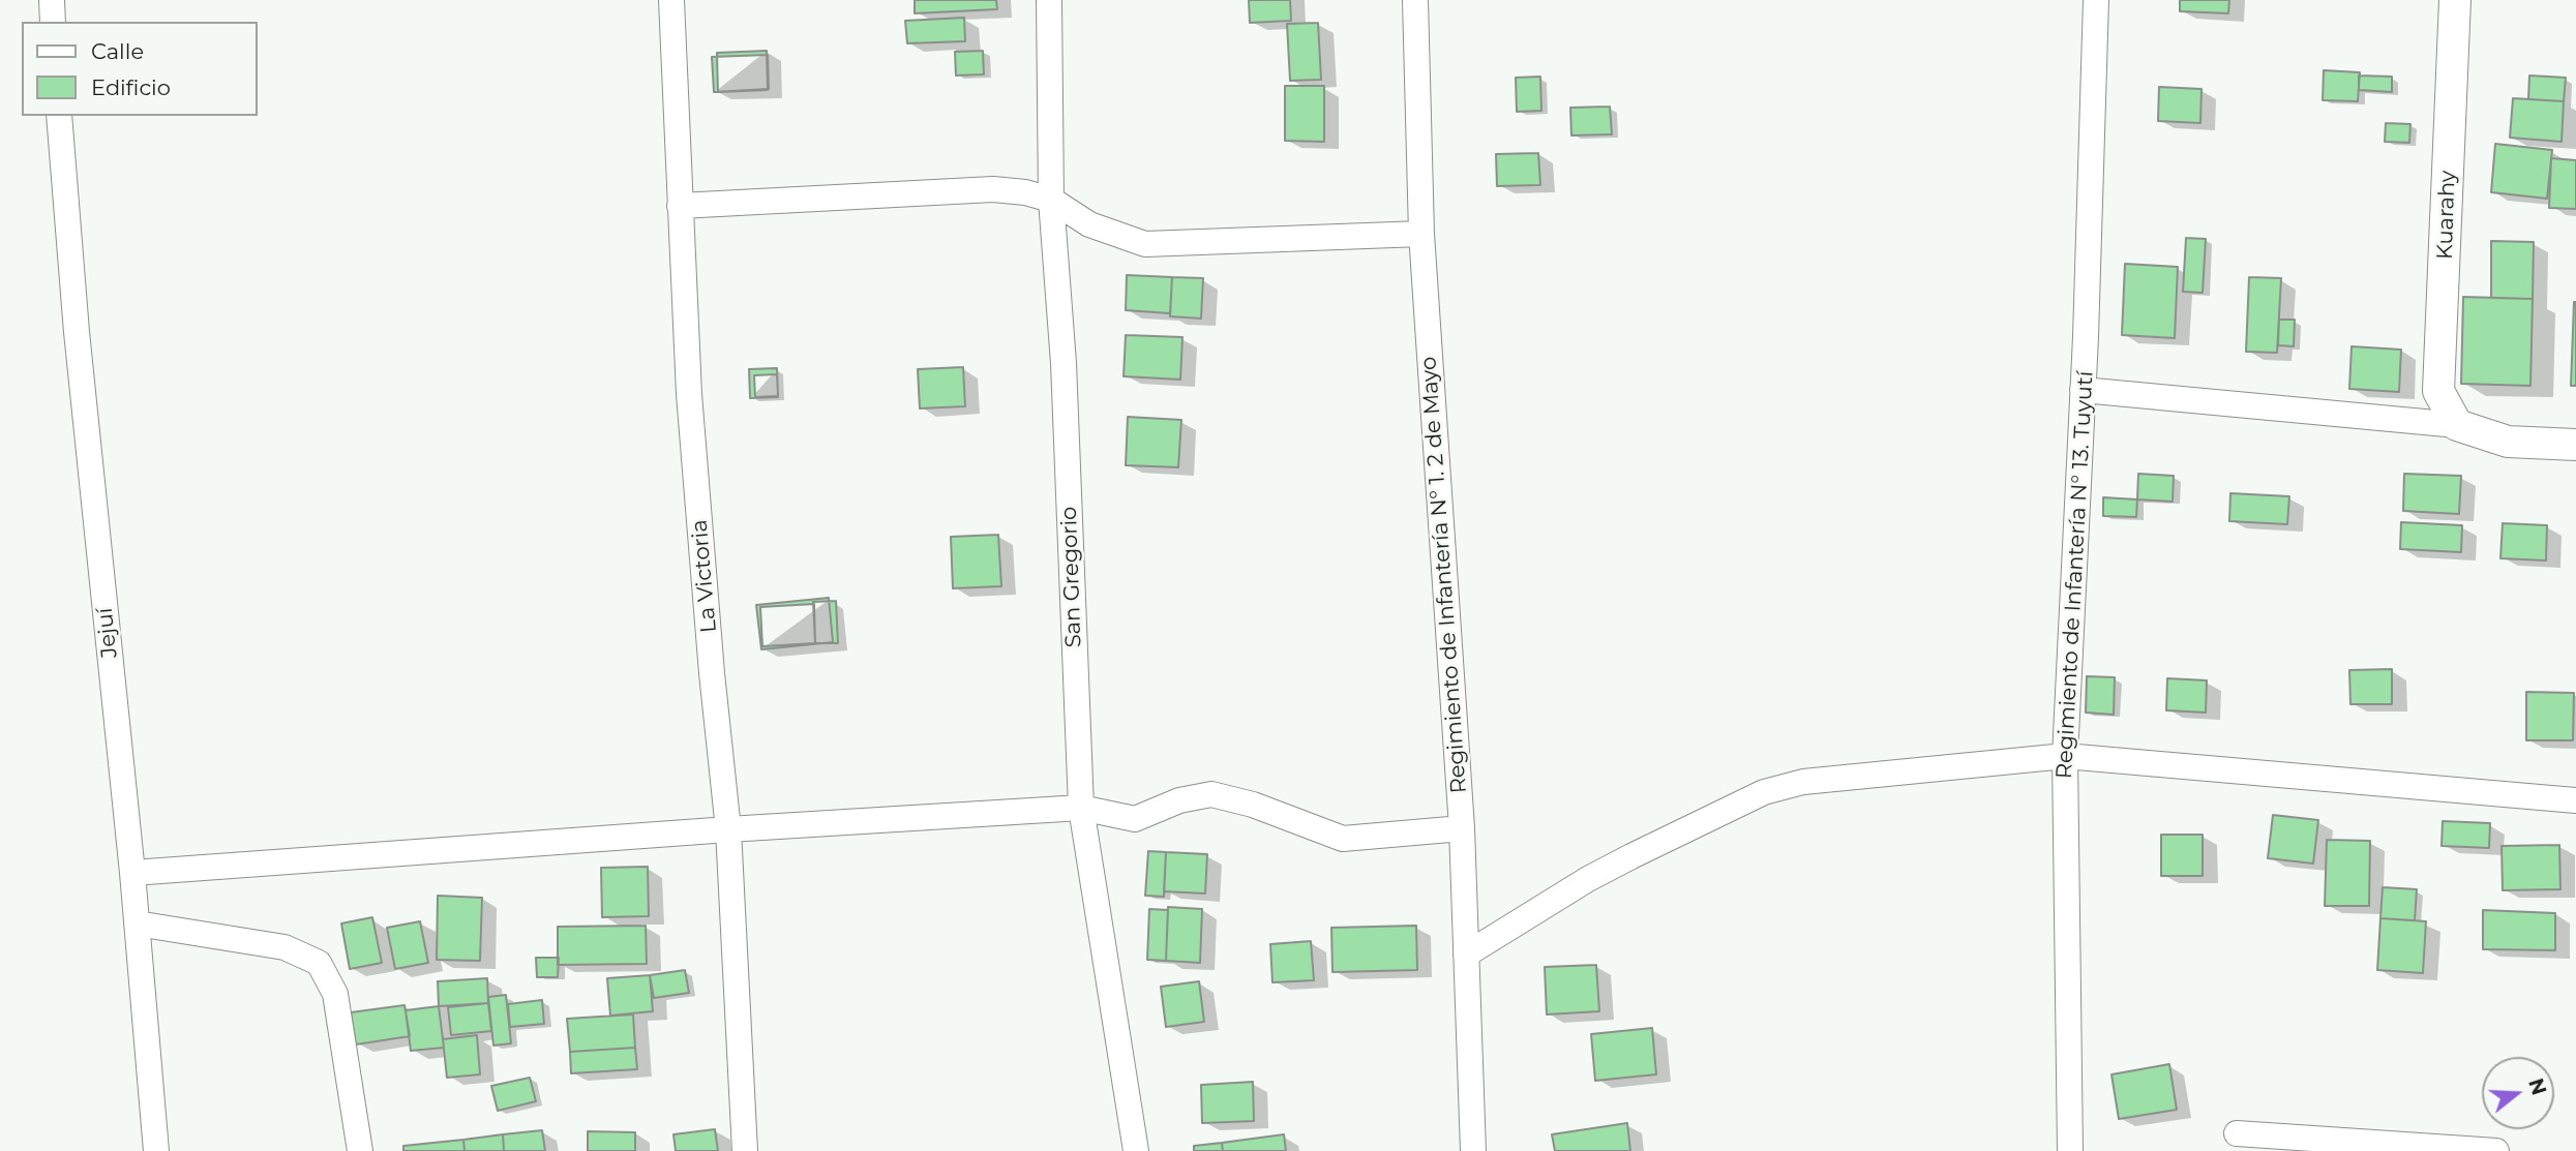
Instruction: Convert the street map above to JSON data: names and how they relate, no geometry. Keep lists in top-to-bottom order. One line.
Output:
{"streets":{"street":["Kuarahy","Regimiento de Infantería N° 1. 2 de Mayo","Regimiento de Infantería N° 13. Tuyutí","La Victoria","San Gregorio","Jejuí"]},"legend":["Calle","Edificio"],"north":"right"}
